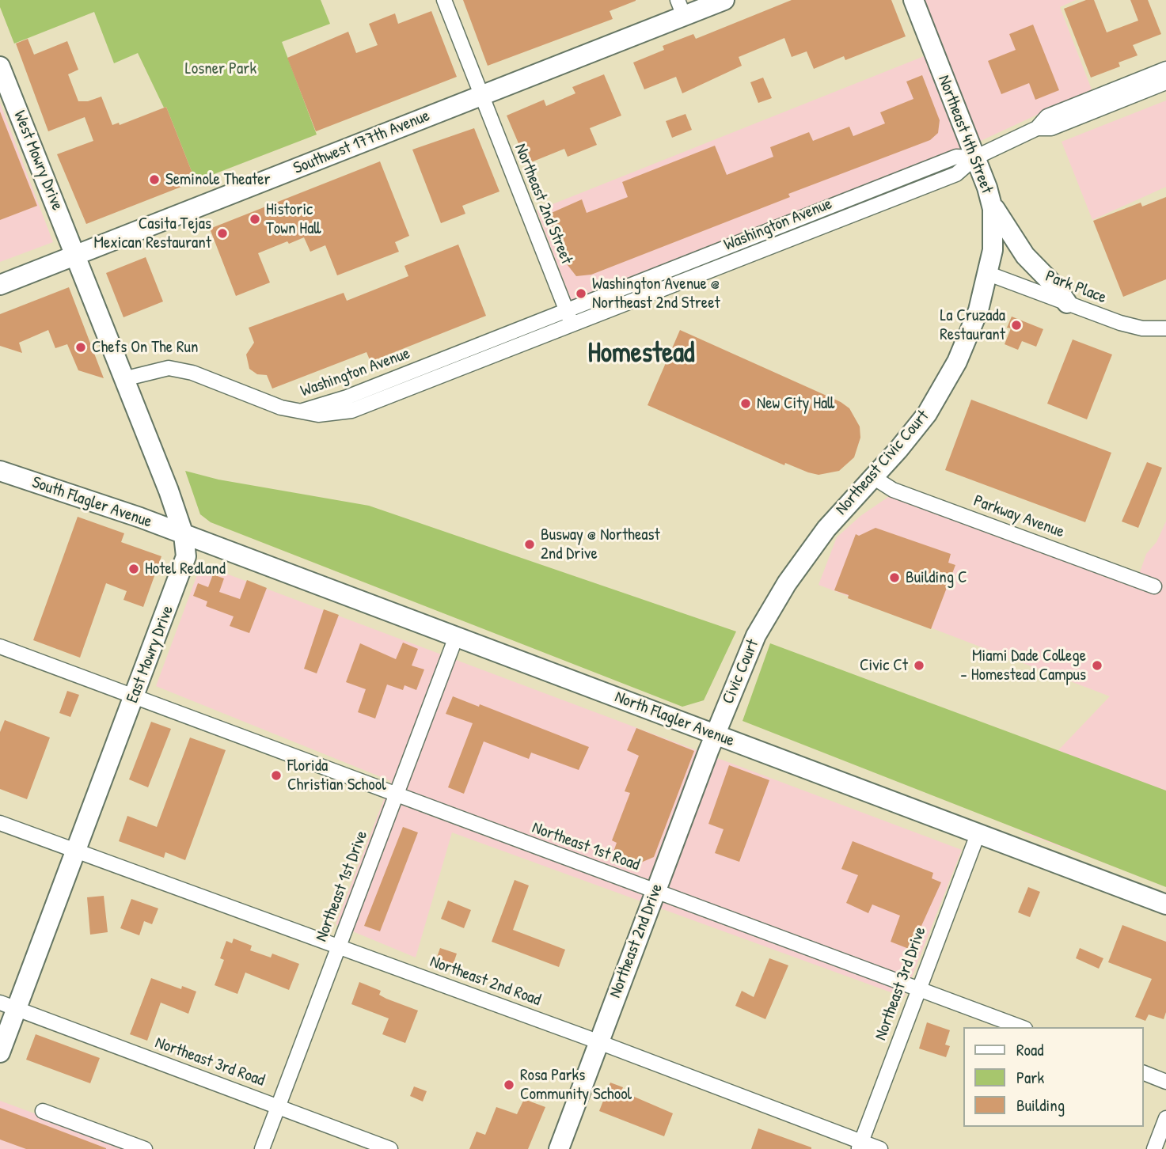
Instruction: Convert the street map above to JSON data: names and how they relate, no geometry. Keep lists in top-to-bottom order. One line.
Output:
{"streets":{"street":["Northeast 4th Street","Southwest 177th Avenue","West Mowry Drive","Northeast 2nd Street","Washington Avenue","Park Place","Northeast Civic Court","South Flagler Avenue","Parkway Avenue","East Mowry Drive","Civic Court","North Flagler Avenue","Northeast 1st Road","Northeast 1st Drive","Northeast 2nd Drive","Northeast 2nd Road","Northeast 3rd Drive","Northeast 3rd Road"]},"crossings":[["Northeast 4th Street","Washington Avenue"],["Northeast 4th Street","Park Place"],["Northeast 4th Street","Northeast Civic Court"],["Southwest 177th Avenue","West Mowry Drive"],["Southwest 177th Avenue","Northeast 2nd Street"],["Southwest 177th Avenue","East Mowry Drive"],["West Mowry Drive","East Mowry Drive"],["Northeast 2nd Street","Washington Avenue"],["Park Place","Northeast Civic Court"],["Northeast Civic Court","Parkway Avenue"],["Northeast Civic Court","Civic Court"],["South Flagler Avenue","East Mowry Drive"],["South Flagler Avenue","North Flagler Avenue"],["East Mowry Drive","North Flagler Avenue"],["East Mowry Drive","Northeast 1st Road"],["East Mowry Drive","Northeast 2nd Road"],["East Mowry Drive","Northeast 3rd Road"],["Civic Court","North Flagler Avenue"],["Civic Court","Northeast 2nd Drive"],["North Flagler Avenue","Northeast 1st Drive"],["North Flagler Avenue","Northeast 2nd Drive"],["North Flagler Avenue","Northeast 3rd Drive"],["Northeast 1st Road","Northeast 1st Drive"],["Northeast 1st Road","Northeast 2nd Drive"],["Northeast 1st Road","Northeast 3rd Drive"],["Northeast 1st Drive","Northeast 2nd Road"],["Northeast 1st Drive","Northeast 3rd Road"],["Northeast 2nd Drive","Northeast 2nd Road"],["Northeast 2nd Road","Northeast 3rd Drive"]],"districts":["Homestead"],"parks":["Losner Park"],"places":["Seminole Theater","Historic Town Hall","Casita Tejas Mexican Restaurant","Washington Avenue @ Northeast 2nd Street","La Cruzada Restaurant","Chefs On The Run","New City Hall","Busway @ Northeast 2nd Drive","Hotel Redland","Building C","Civic Ct","Miami Dade College - Homestead Campus","Florida Christian School","Rosa Parks Community School"],"legend":["Road","Park","Building"]}
